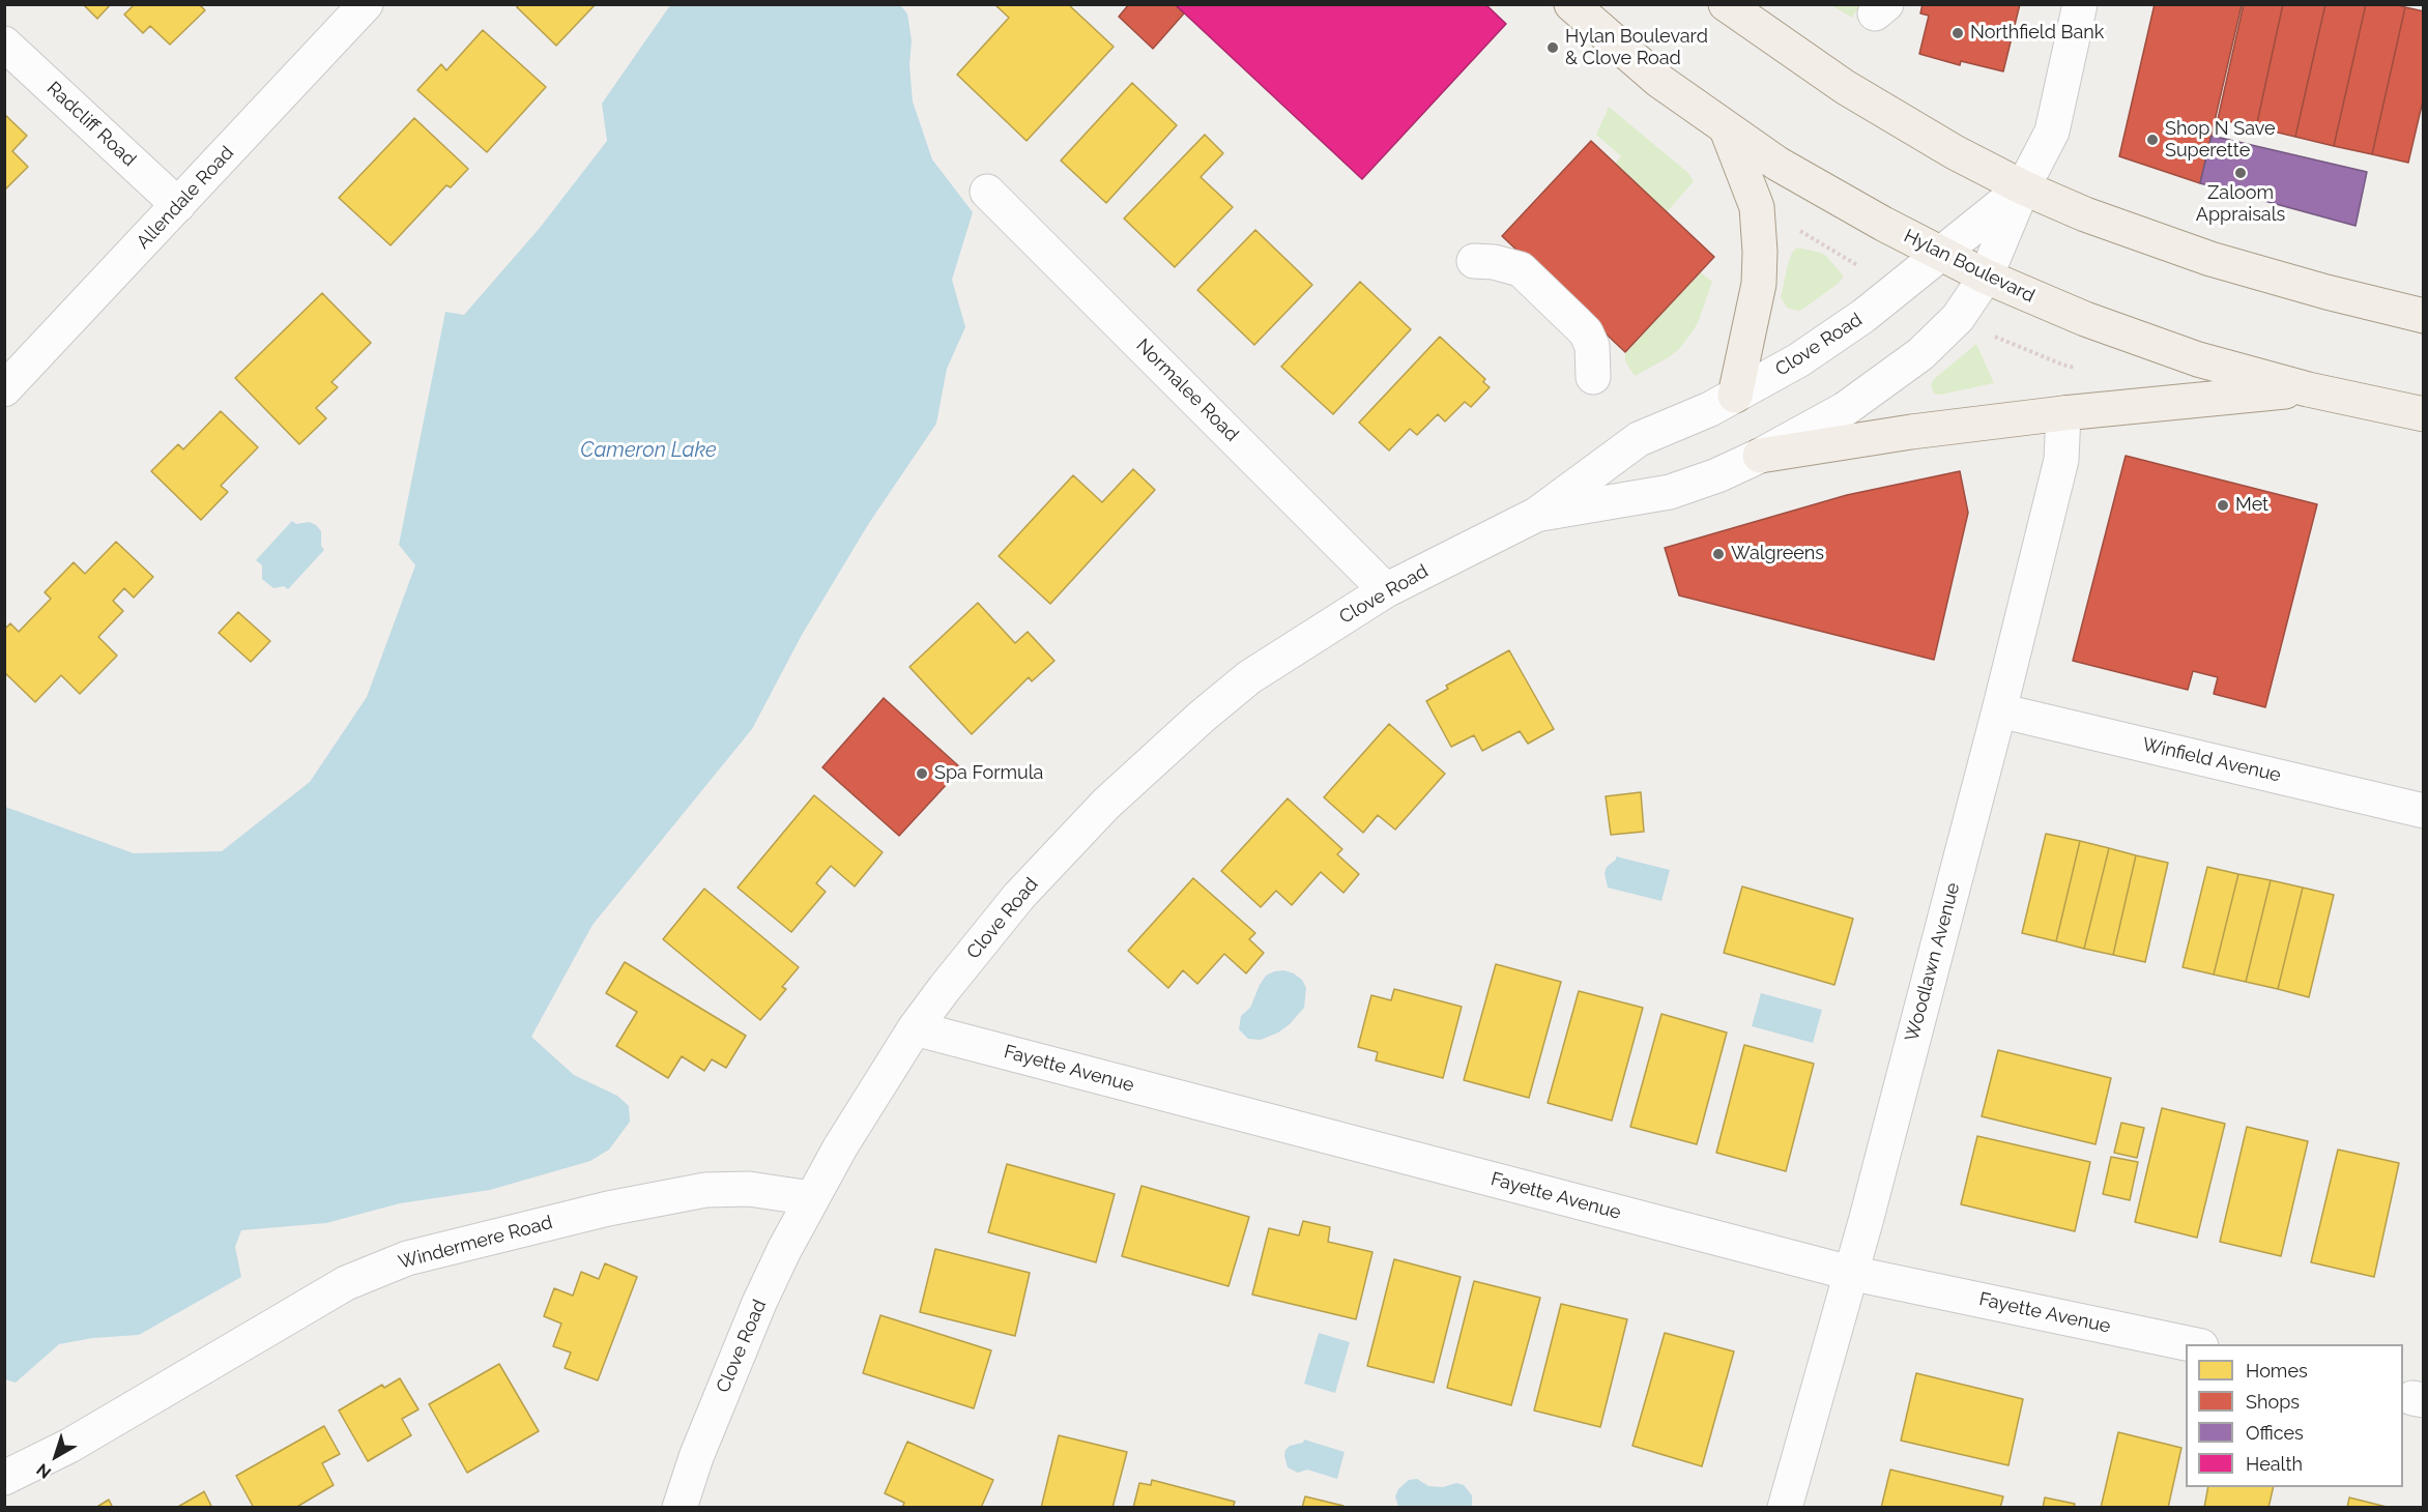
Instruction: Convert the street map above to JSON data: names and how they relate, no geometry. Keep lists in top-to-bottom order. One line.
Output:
{"streets":{"main road":["Hylan Boulevard"],"street":["Radcliff Road","Allendale Road","Clove Road","Normalee Road","Winfield Avenue","Woodlawn Avenue","Fayette Avenue","Windermere Road"]},"crossings":[["Radcliff Road","Allendale Road"],["Hylan Boulevard","Clove Road"],["Clove Road","Normalee Road"],["Clove Road","Fayette Avenue"],["Clove Road","Windermere Road"],["Winfield Avenue","Woodlawn Avenue"],["Woodlawn Avenue","Fayette Avenue"]],"water":["Cameron Lake"],"places":["Northfield Bank","Hylan Boulevard & Clove Road","Shop N Save Superette","Zaloom Appraisals","Met","Walgreens","Spa Formula"],"legend":["Homes","Shops","Offices","Health"],"north":"bottom left"}
